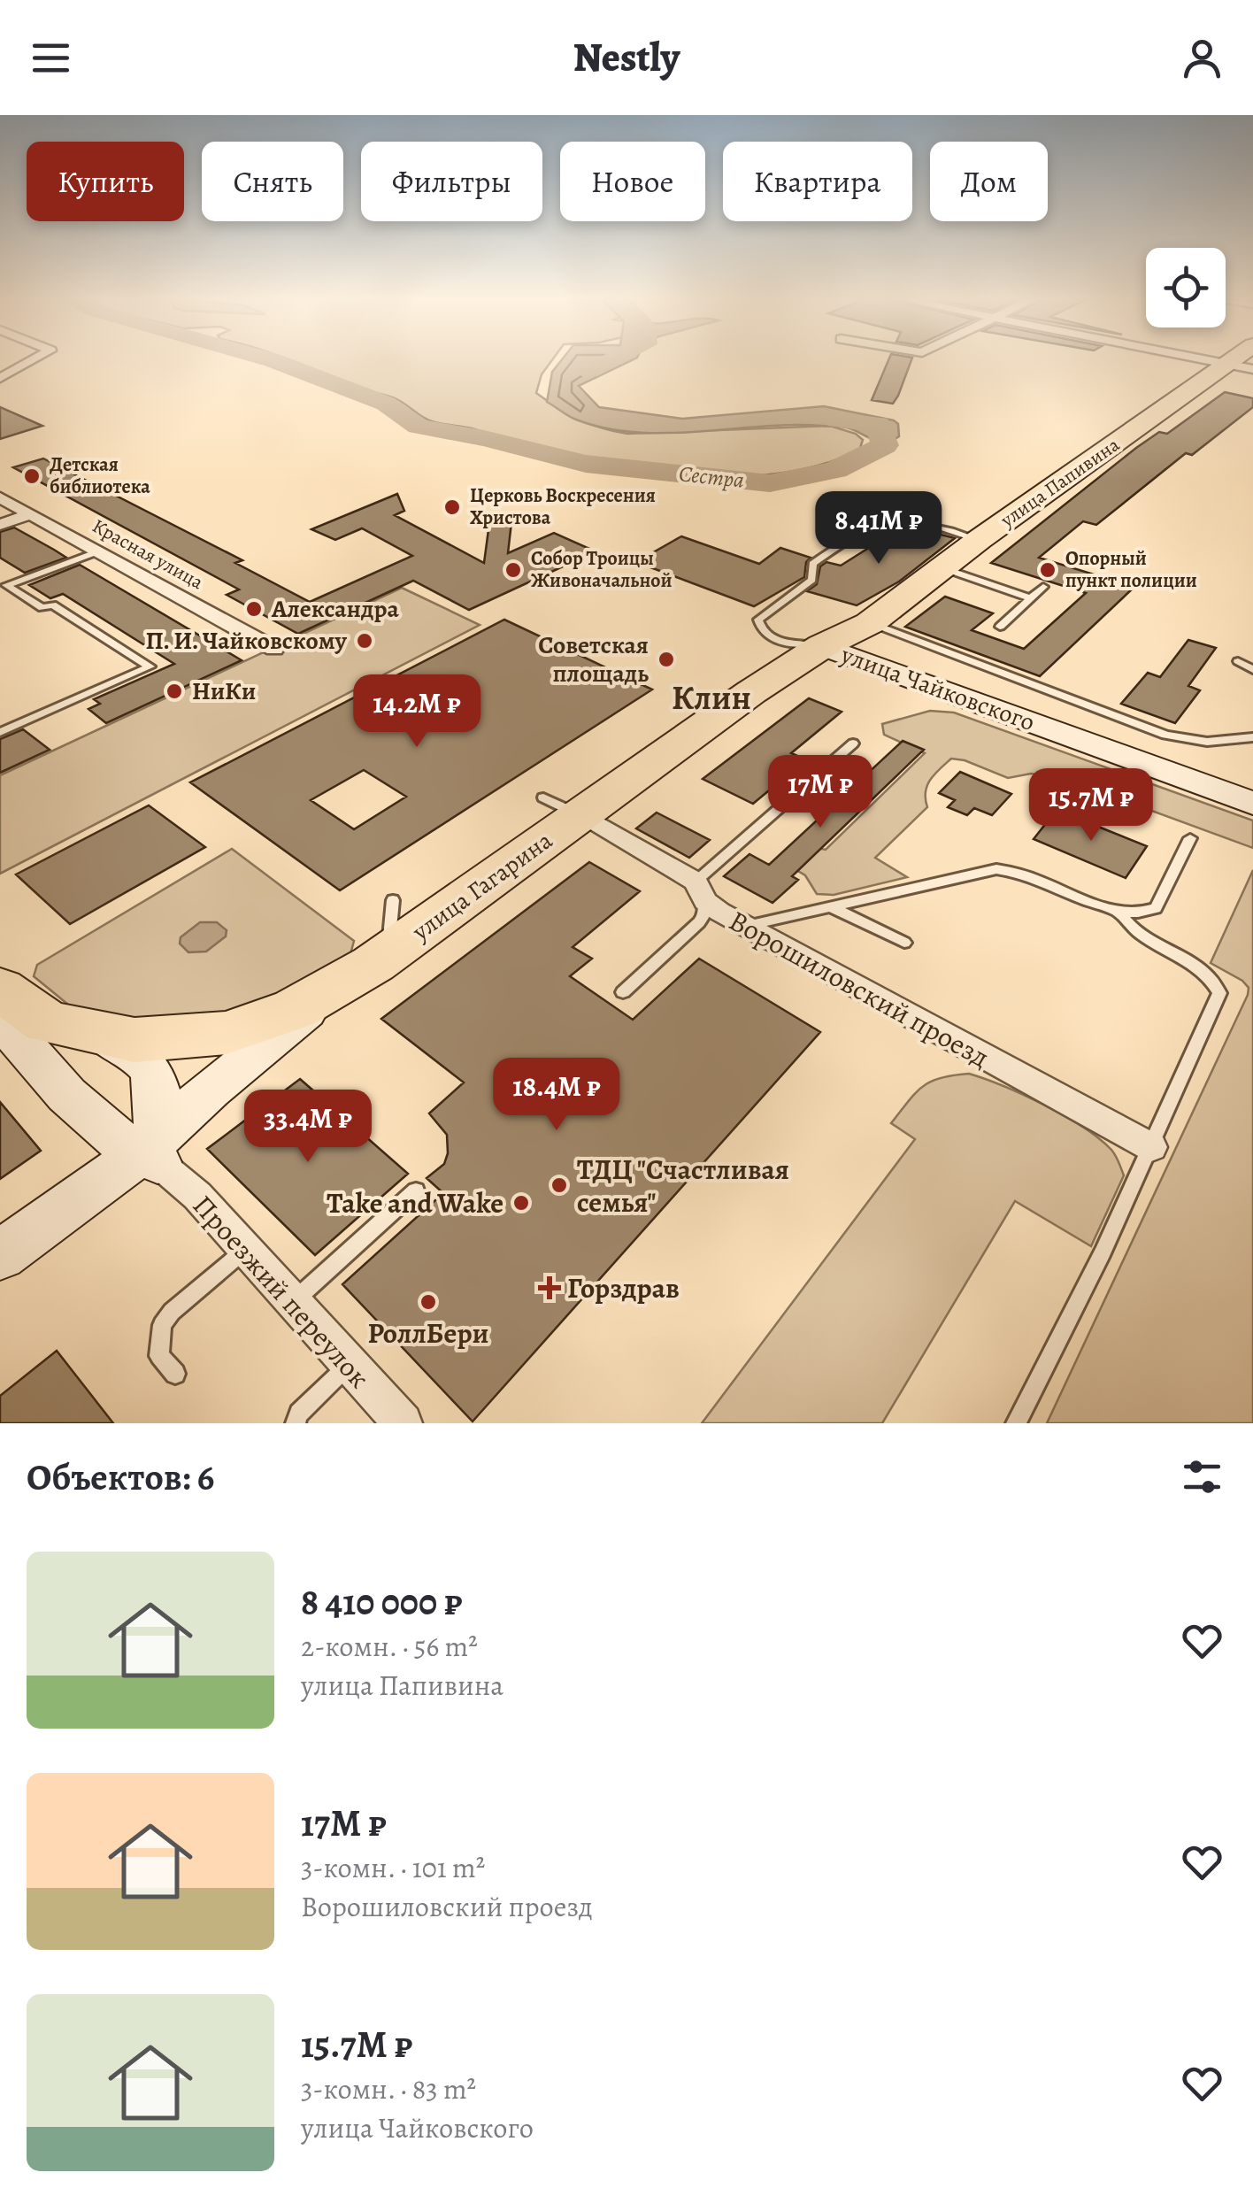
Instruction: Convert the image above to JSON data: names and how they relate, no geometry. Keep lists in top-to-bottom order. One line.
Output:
{"streets":{"highway":["улица Папивина","улица Гагарина"],"street":["Красная улица","улица Чайковского","Ворошиловский проезд","Проезжий переулок"]},"crossings":[["улица Папивина","улица Чайковского"],["улица Папивина","улица Гагарина"],["улица Чайковского","улица Гагарина"],["улица Гагарина","Ворошиловский проезд"],["улица Гагарина","Проезжий переулок"]],"districts":["Клин"],"water":["Сестра"],"places":{"other":["Детская библиотека","Церковь Воскресения Христова","Собор Троицы Живоначальной","Опорный пункт полиции","Александра","П. И. Чайковскому","Советская площадь","НиКи","ТДЦ \"Счастливая семья\"","Take and Wake","РоллБери"],"health":["Горздрав"]},"page":{"header":"Nestly","chip":["Купить","Снять","Фильтры","Новое","Квартира","Дом"],"price":["8.41M ₽","14.2M ₽","17M ₽","15.7M ₽","18.4M ₽","33.4M ₽"],"heading":"Объектов: 6","list":[{"name":"8 410 000 ₽","note":"2-комн. · 56 m² · улица Папивина"},{"name":"17M ₽","note":"3-комн. · 101 m² · Ворошиловский проезд"},{"name":"15.7M ₽","note":"3-комн. · 83 m² · улица Чайковского"}]}}
